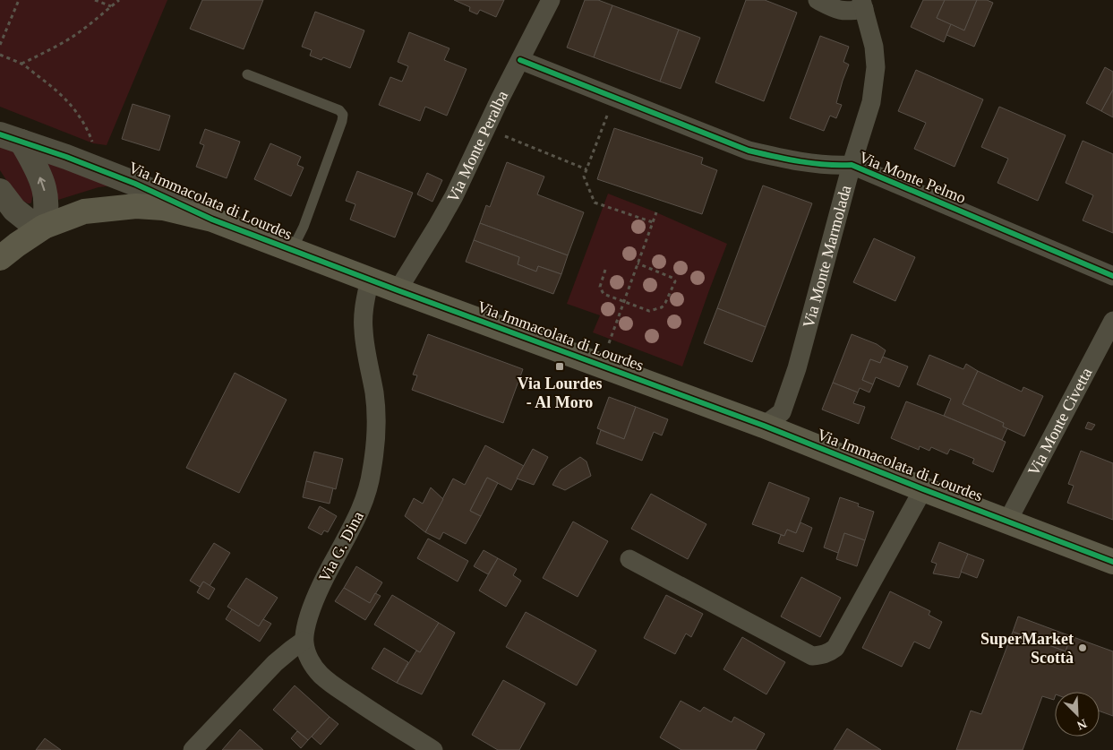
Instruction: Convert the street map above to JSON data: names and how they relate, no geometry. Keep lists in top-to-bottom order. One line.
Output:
{"streets":{"main road":["Via Immacolata di Lourdes"],"street":["Via Monte Peralba","Via Monte Pelmo","Via Monte Marmolada","Via Monte Civetta","Via G. Dina"]},"crossings":[["Via Monte Peralba","Via Monte Pelmo"],["Via Monte Peralba","Via Immacolata di Lourdes"],["Via Monte Pelmo","Via Monte Marmolada"],["Via Immacolata di Lourdes","Via Monte Marmolada"],["Via Immacolata di Lourdes","Via Monte Civetta"],["Via Immacolata di Lourdes","Via G. Dina"]],"places":{"transit":["Via Lourdes - Al Moro"],"other":["SuperMarket Scottà"]},"north":"bottom right"}
